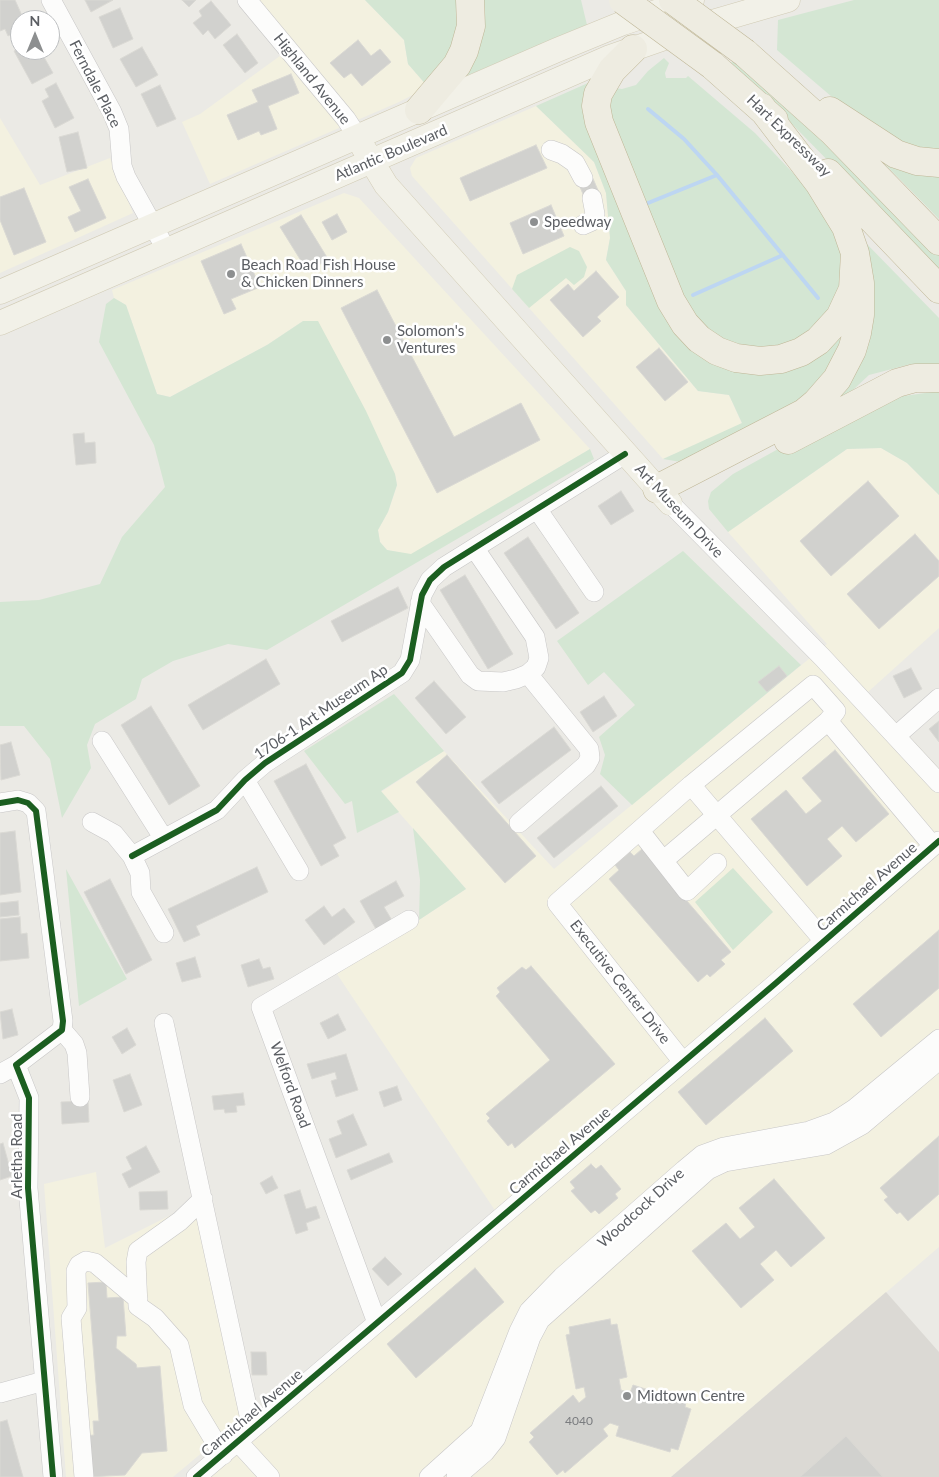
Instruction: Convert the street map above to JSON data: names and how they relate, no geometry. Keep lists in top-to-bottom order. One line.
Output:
{"streets":{"highway":["Hart Expressway"],"main road":["Highland Avenue","Atlantic Boulevard","Art Museum Drive"],"street":["Ferndale Place","1706-1 Art Museum Ap","Carmichael Avenue","Executive Center Drive","Welford Road","Arletha Road","Woodcock Drive"]},"crossings":[["Highland Avenue","Atlantic Boulevard"],["Highland Avenue","Art Museum Drive"],["Ferndale Place","Atlantic Boulevard"],["Atlantic Boulevard","Art Museum Drive"],["Art Museum Drive","1706-1 Art Museum Ap"],["Carmichael Avenue","Executive Center Drive"],["Carmichael Avenue","Welford Road"]],"places":["Speedway","Beach Road Fish House & Chicken Dinners","Solomon's Ventures","Midtown Centre"],"house_numbers":["4040"],"north":"top"}
